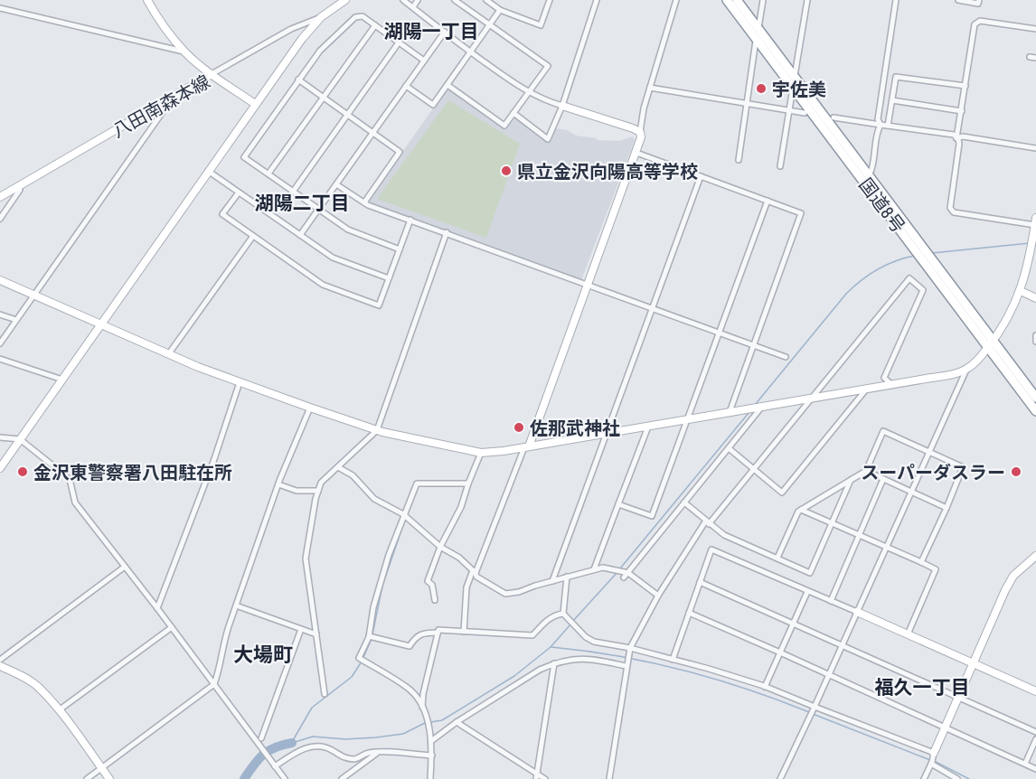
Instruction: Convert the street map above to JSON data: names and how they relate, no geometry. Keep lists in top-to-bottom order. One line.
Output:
{"streets":{"highway":["国道8号"],"street":["八田南森本線"]},"districts":["湖陽一丁目","湖陽二丁目","大場町","福久一丁目"],"places":["宇佐美","県立金沢向陽高等学校","佐那武神社","金沢東警察署八田駐在所","スーパーダスラー"]}
